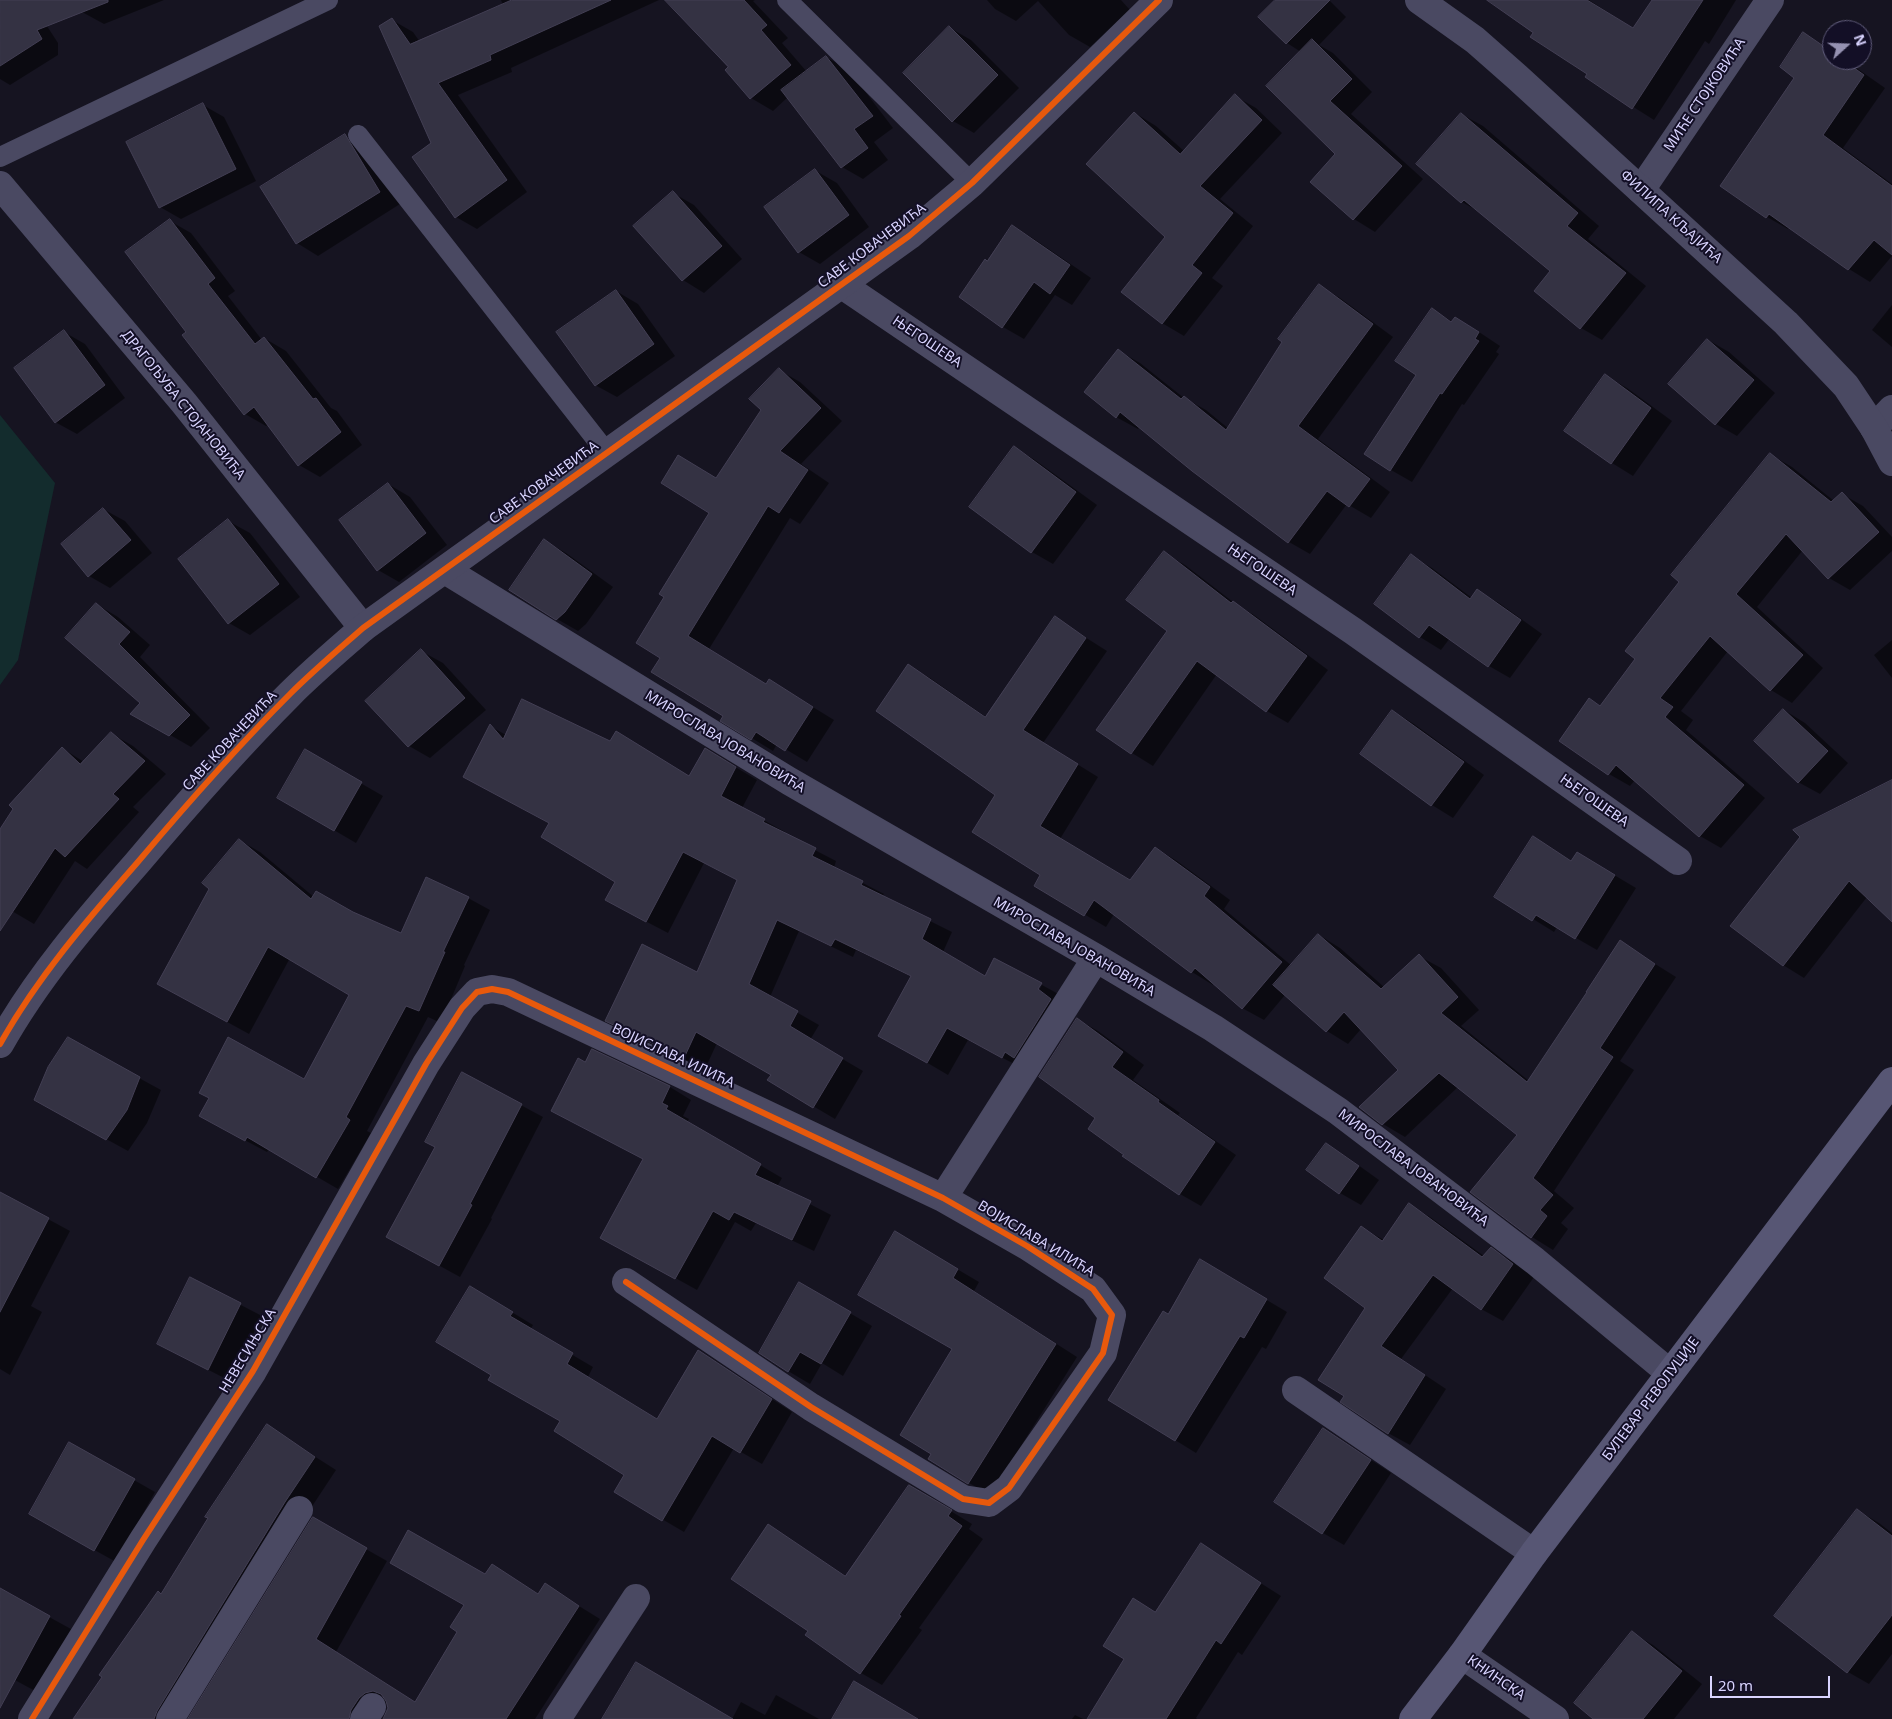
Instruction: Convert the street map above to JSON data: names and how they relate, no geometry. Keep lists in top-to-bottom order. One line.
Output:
{"streets":{"main road":["БУЛЕВАР РЕВОЛУЦИЈЕ"],"street":["МИЋЕ СТОЈКОВИЋА","ФИЛИПА КЉАЈИЋА","САВЕ КОВАЧЕВИЋА","ЊЕГОШЕВА","ДРАГОЉУБА СТОЈАНОВИЋА","МИРОСЛАВА ЈОВАНОВИЋА","ВОЈИСЛАВА ИЛИЋА","НЕВЕСИЊСКА","КНИНСКА"]},"crossings":[["МИЋЕ СТОЈКОВИЋА","ФИЛИПА КЉАЈИЋА"],["САВЕ КОВАЧЕВИЋА","ЊЕГОШЕВА"],["САВЕ КОВАЧЕВИЋА","ДРАГОЉУБА СТОЈАНОВИЋА"],["САВЕ КОВАЧЕВИЋА","МИРОСЛАВА ЈОВАНОВИЋА"],["МИРОСЛАВА ЈОВАНОВИЋА","БУЛЕВАР РЕВОЛУЦИЈЕ"],["ВОЈИСЛАВА ИЛИЋА","НЕВЕСИЊСКА"],["БУЛЕВАР РЕВОЛУЦИЈЕ","КНИНСКА"]],"scale_bar":"20 m","north":"right"}
